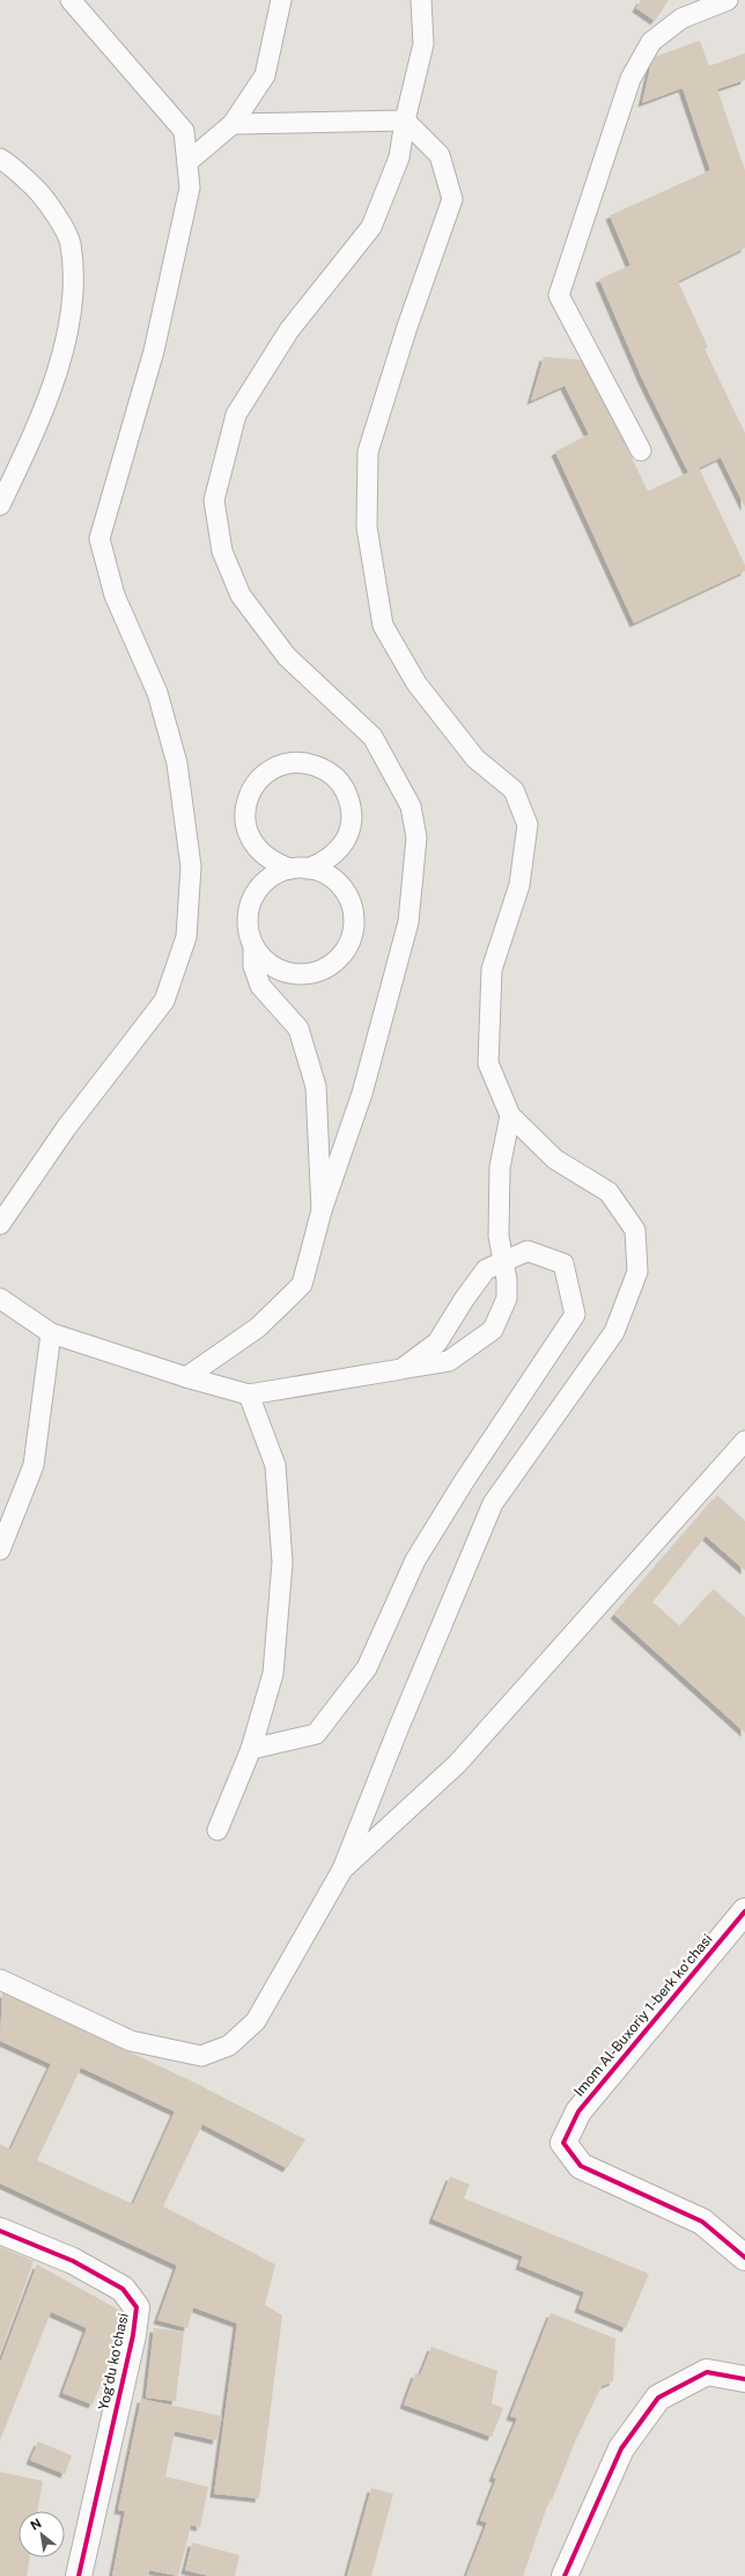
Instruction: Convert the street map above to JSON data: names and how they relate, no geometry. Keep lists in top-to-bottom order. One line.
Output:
{"streets":{"street":["Imom Al-Buxoriy 1-berk koʻchasi","Yogʻdu koʻchasi"]},"north":"top left"}
